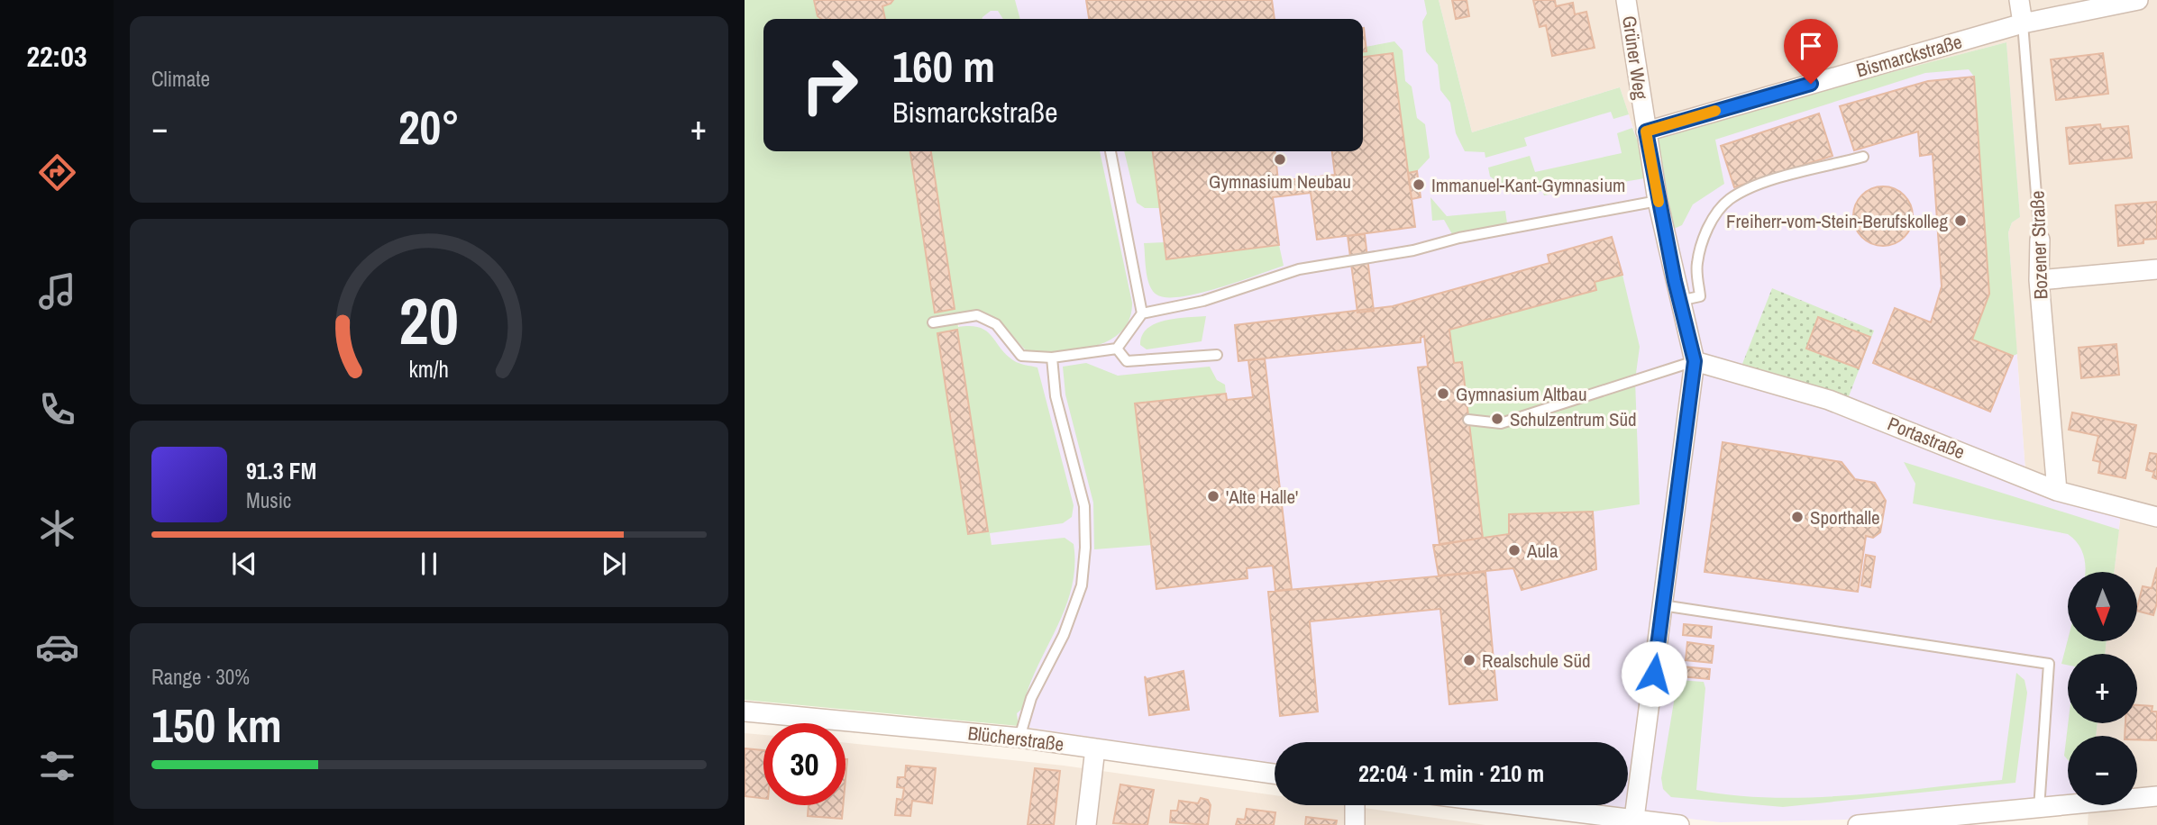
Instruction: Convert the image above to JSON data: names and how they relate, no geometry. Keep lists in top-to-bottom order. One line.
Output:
{"streets":{"street":["Bismarckstraße","Grüner Weg","Bozener Straße","Portastraße","Blücherstraße"]},"crossings":[["Bismarckstraße","Grüner Weg"],["Bismarckstraße","Bozener Straße"],["Grüner Weg","Portastraße"],["Bozener Straße","Portastraße"]],"places":["Gymnasium Neubau","Immanuel-Kant-Gymnasium","Freiherr-vom-Stein-Berufskolleg","Gymnasium Altbau","Schulzentrum Süd","'Alte Halle'","Sporthalle","Aula","Realschule Süd"],"north":"bottom","page":{"tabs":"22:03","tile":["Climate",["Range · 30%","150 km"]],"turn":["160 m","Bismarckstraße"],"heat":["−","20°","+"],"song":["91.3 FM","Music"],"map_buttons":["+","−"],"limit":"30","trip":"22:04 · 1 min · 210 m","gauge":["20","km/h"]}}
